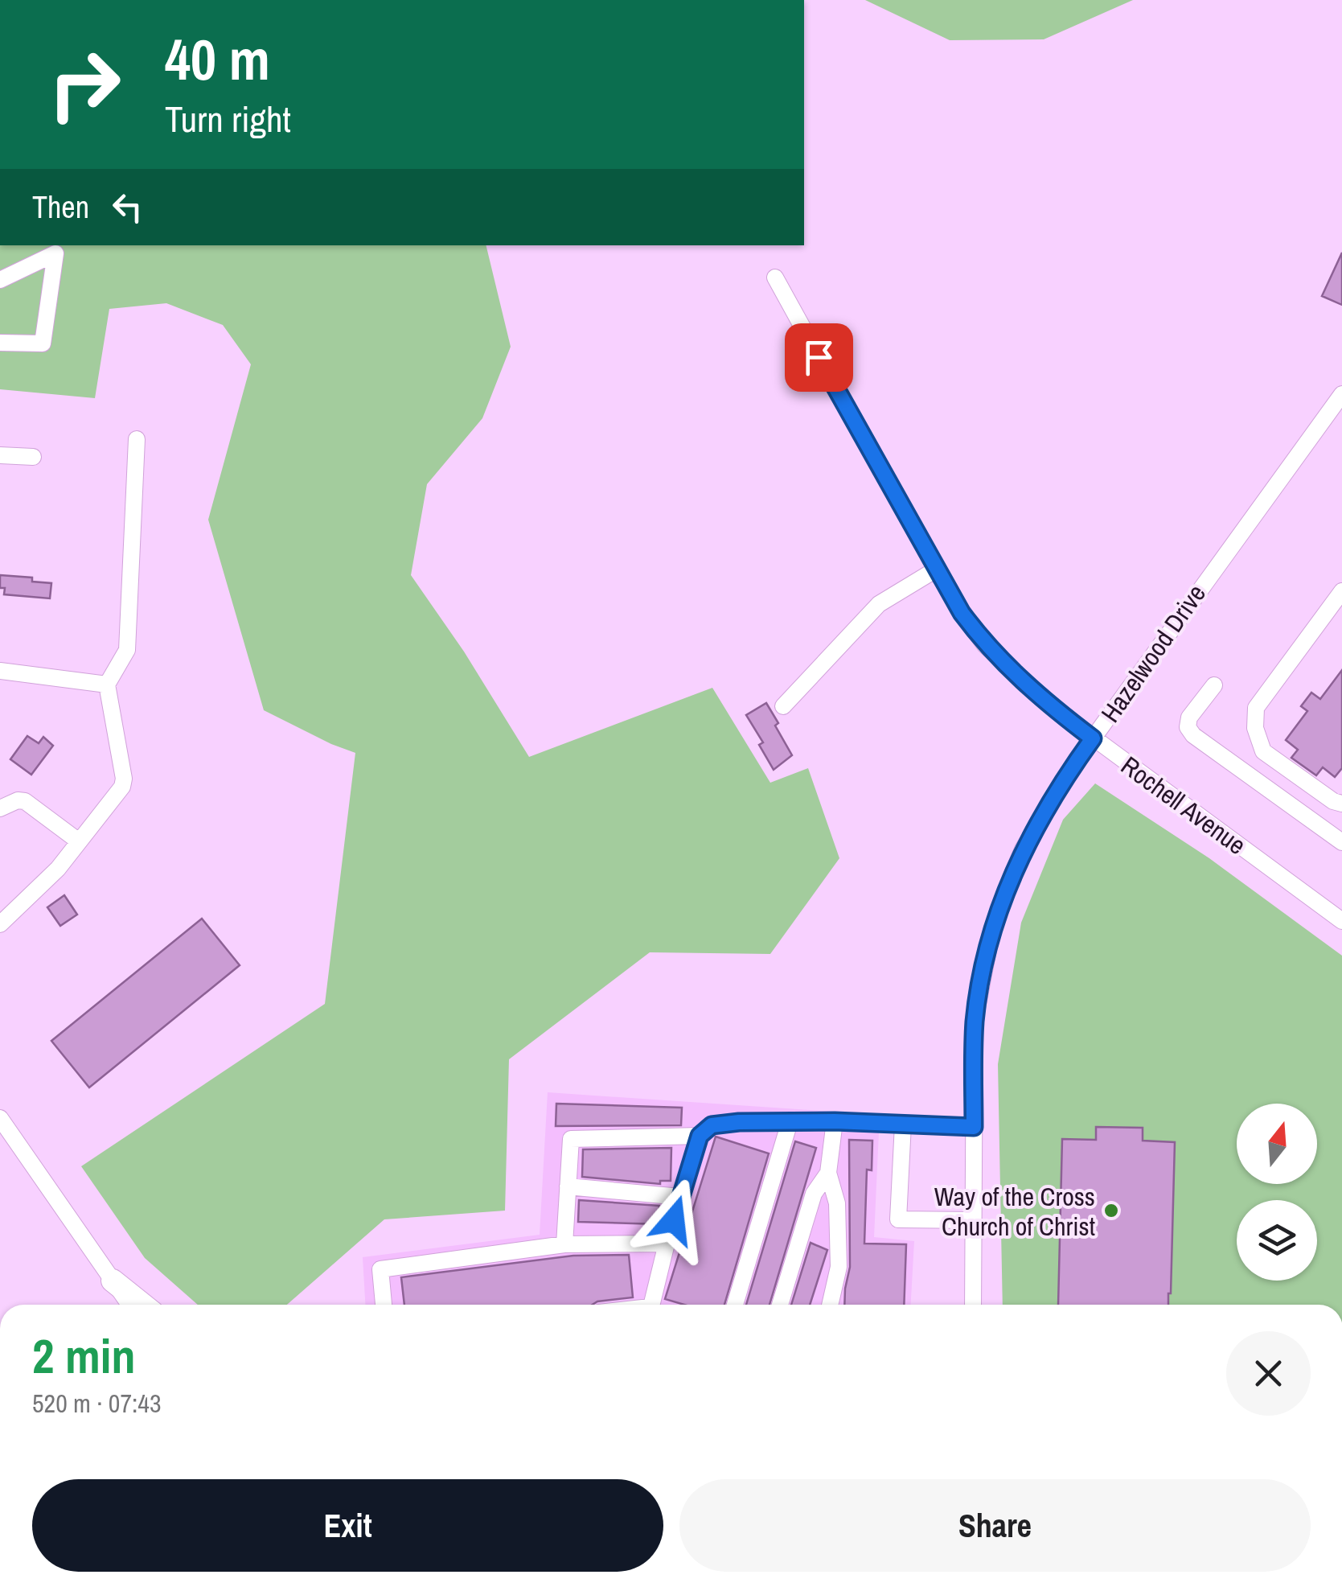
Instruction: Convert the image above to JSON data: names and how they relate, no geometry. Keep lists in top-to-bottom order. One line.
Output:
{"streets":{"street":["Hazelwood Drive","Rochell Avenue"]},"crossings":[["Hazelwood Drive","Rochell Avenue"]],"places":["Way of the Cross Church of Christ"],"north":"top","page":{"turn":["40 m","Turn right"],"then":"Then","heading":["2 min","520 m · 07:43"],"buttons":["Exit","Share"]}}
